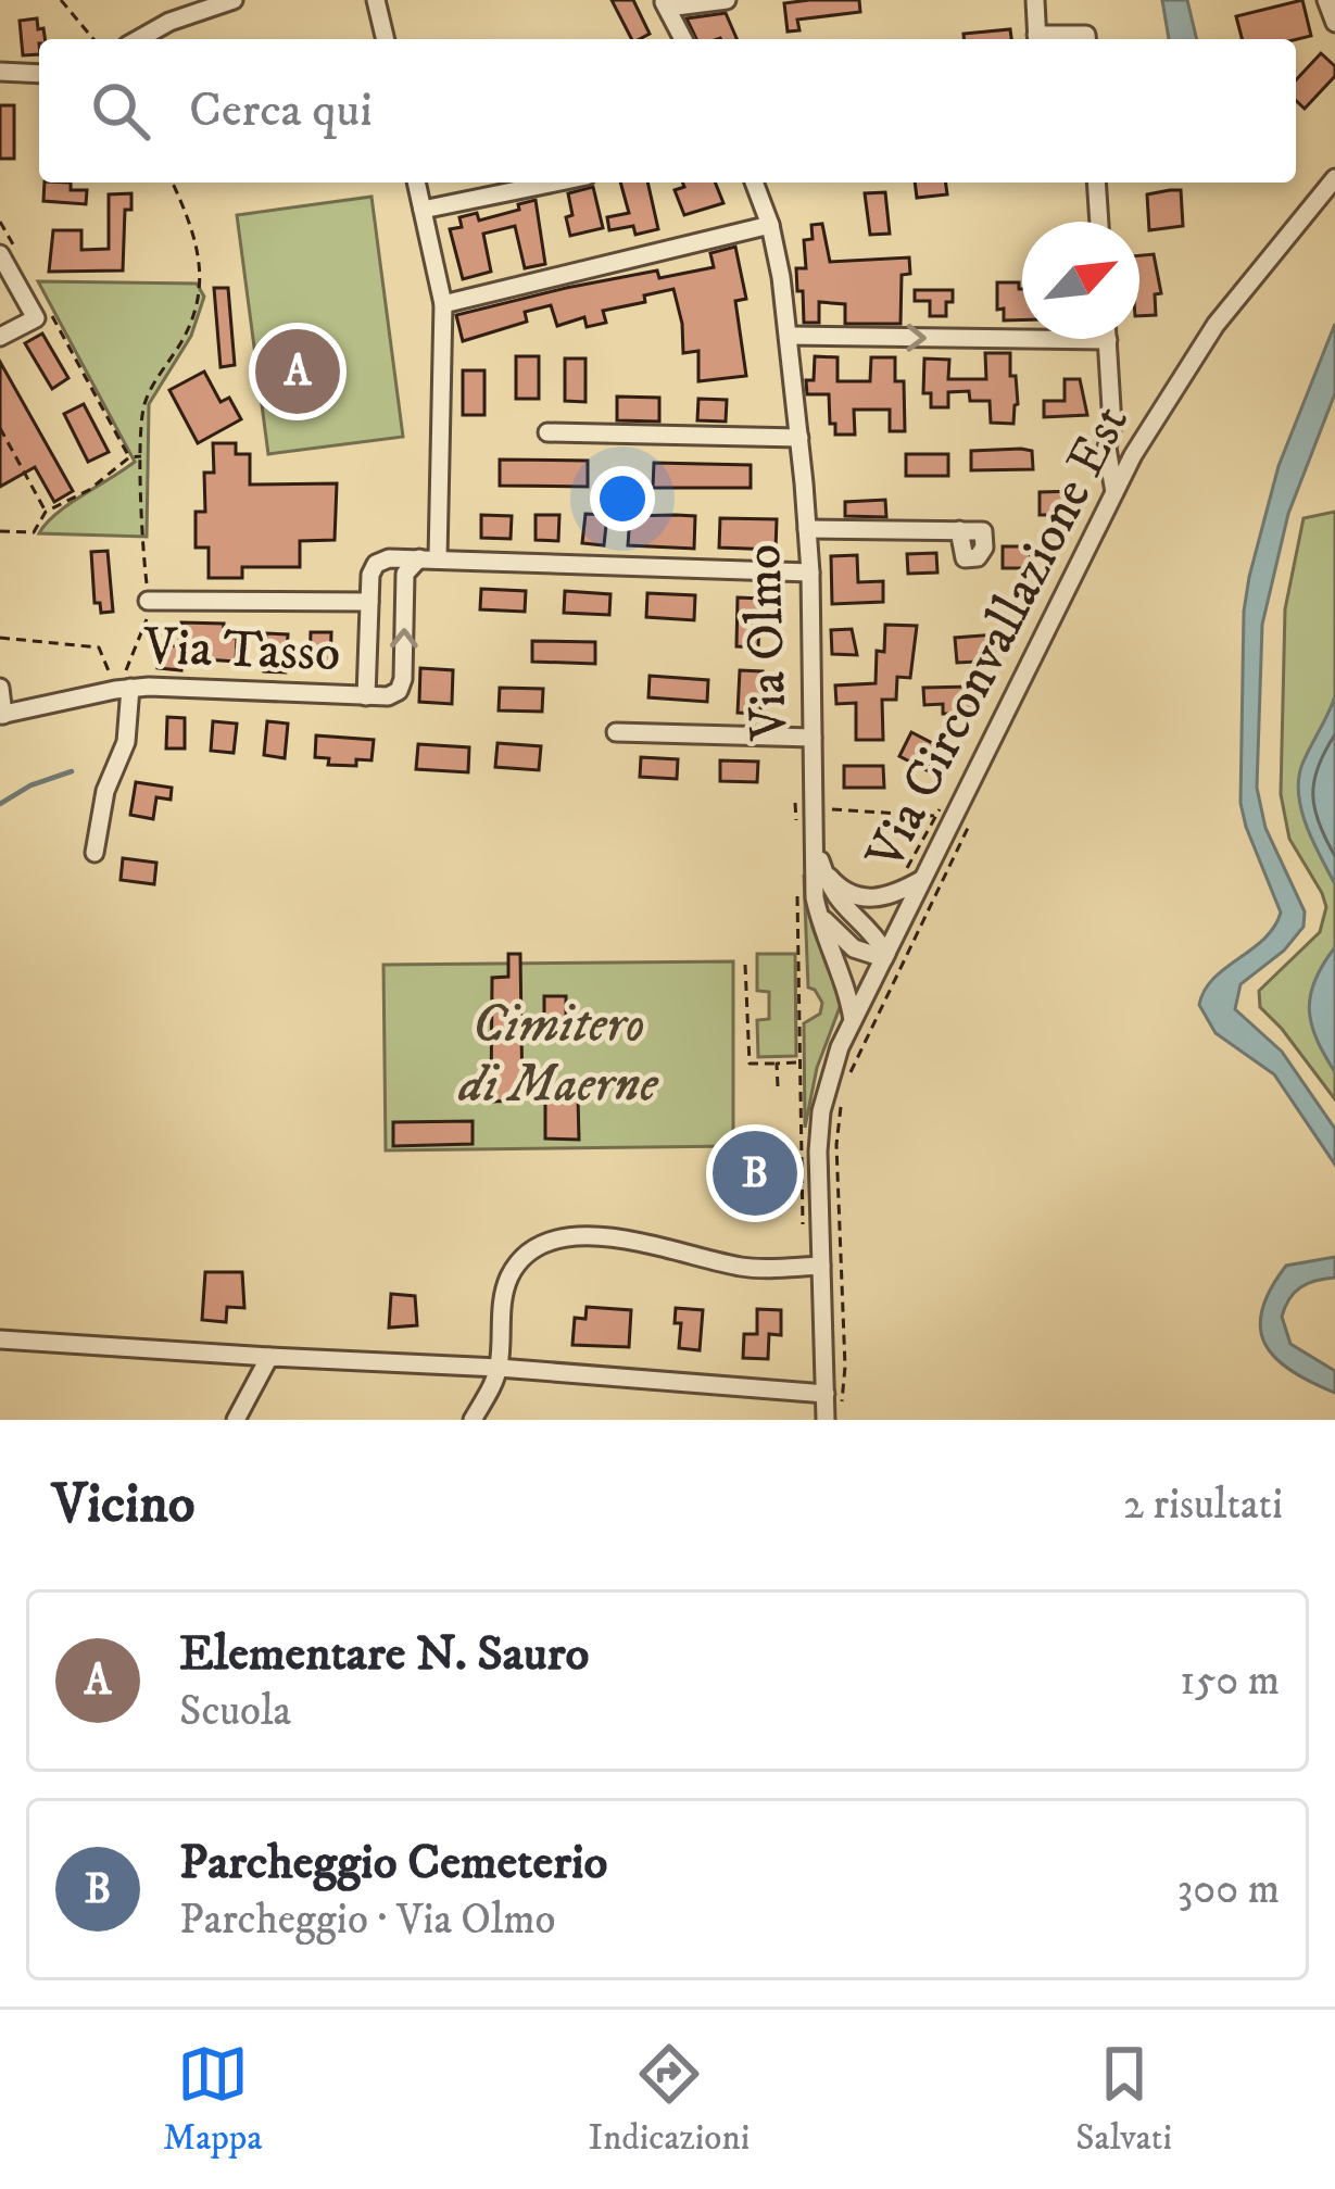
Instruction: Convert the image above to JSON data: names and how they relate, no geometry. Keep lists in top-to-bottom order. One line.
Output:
{"streets":{"street":["Via Circonvallazione Est","Via Olmo","Via Tasso"]},"crossings":[["Via Circonvallazione Est","Via Olmo"],["Via Olmo","Via Tasso"]],"parks":["Cimitero di Maerne"],"north":"top right","page":{"search":"Cerca qui","pins":["A","B"],"heading":["Vicino","2 risultati"],"list":[{"mark":"A","name":"Elementare N. Sauro","note":"Scuola","value":"150 m"},{"mark":"B","name":"Parcheggio Cemeterio","note":"Parcheggio · Via Olmo","value":"300 m"}],"nav":["Mappa","Indicazioni","Salvati"]}}
